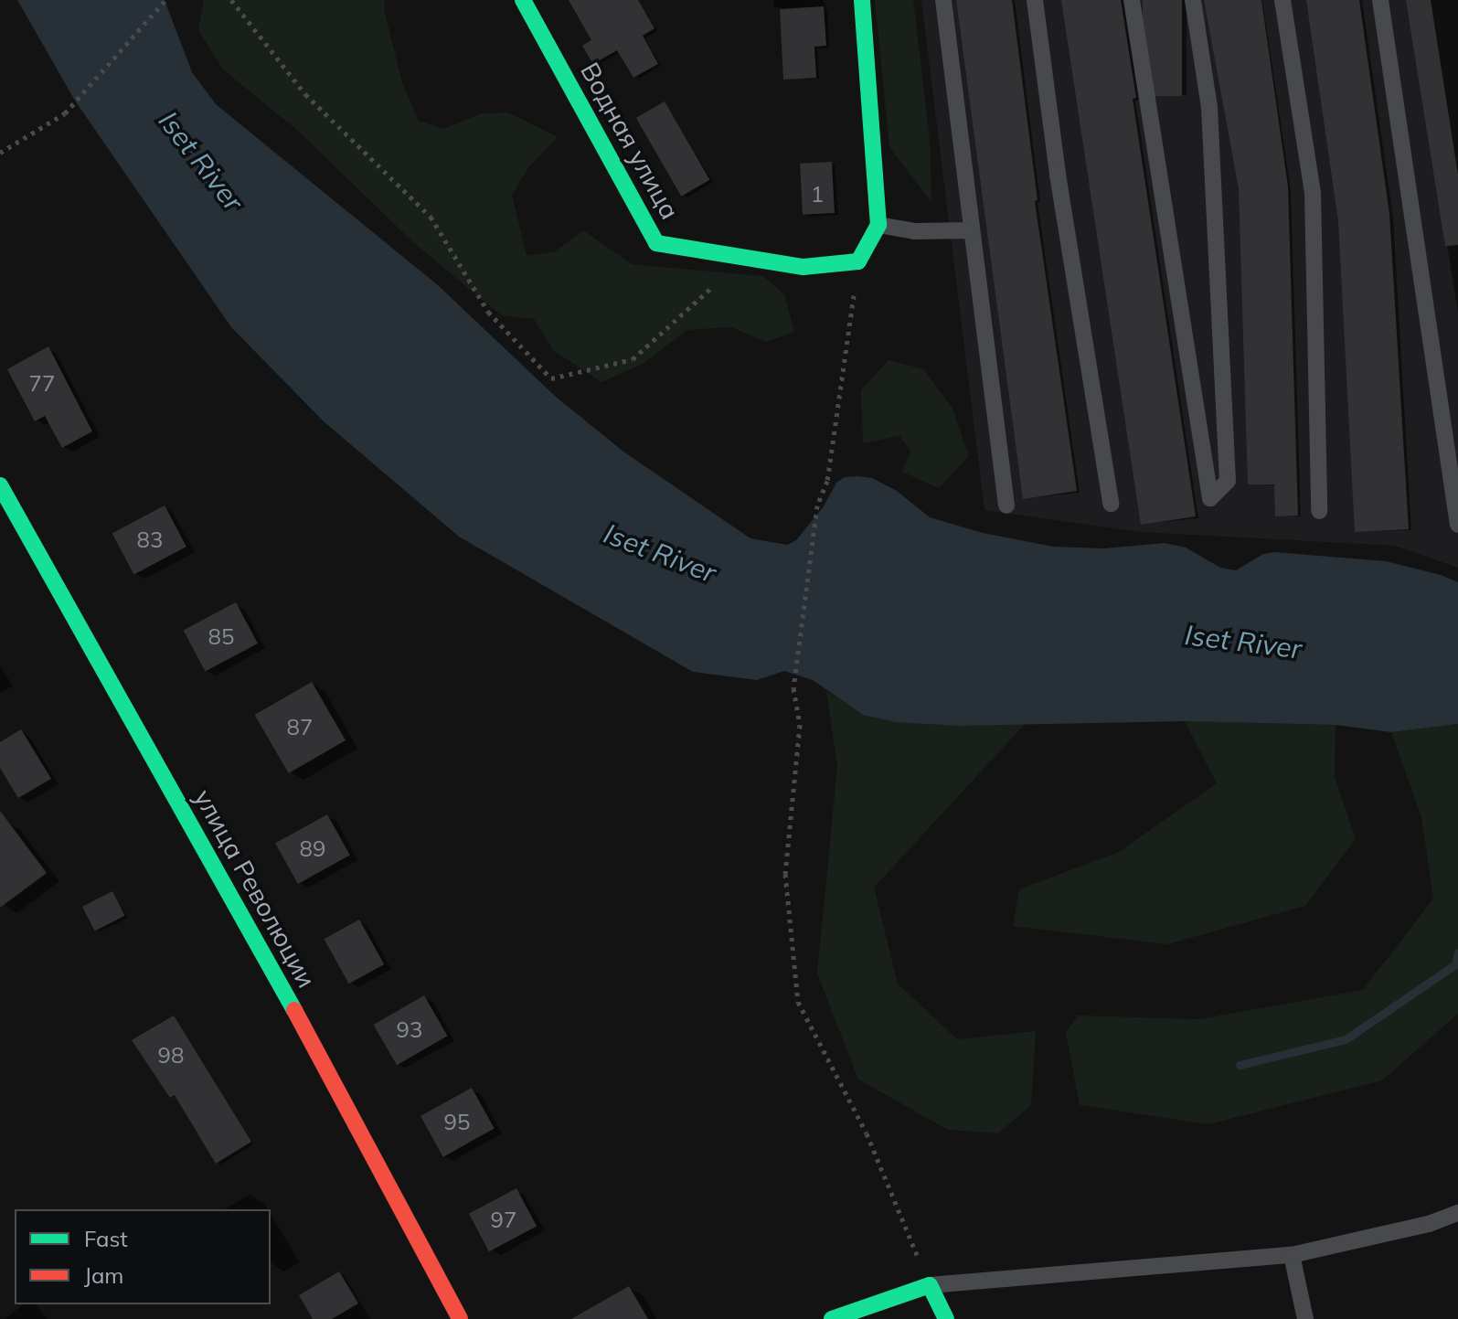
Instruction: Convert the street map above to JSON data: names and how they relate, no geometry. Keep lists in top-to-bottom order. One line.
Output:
{"streets":{"street":["Водная улица","улица Революции"]},"water":["Iset River"],"house_numbers":["1","77","83","85","87","89","93","98","95","97"],"legend":["Fast","Jam"]}
